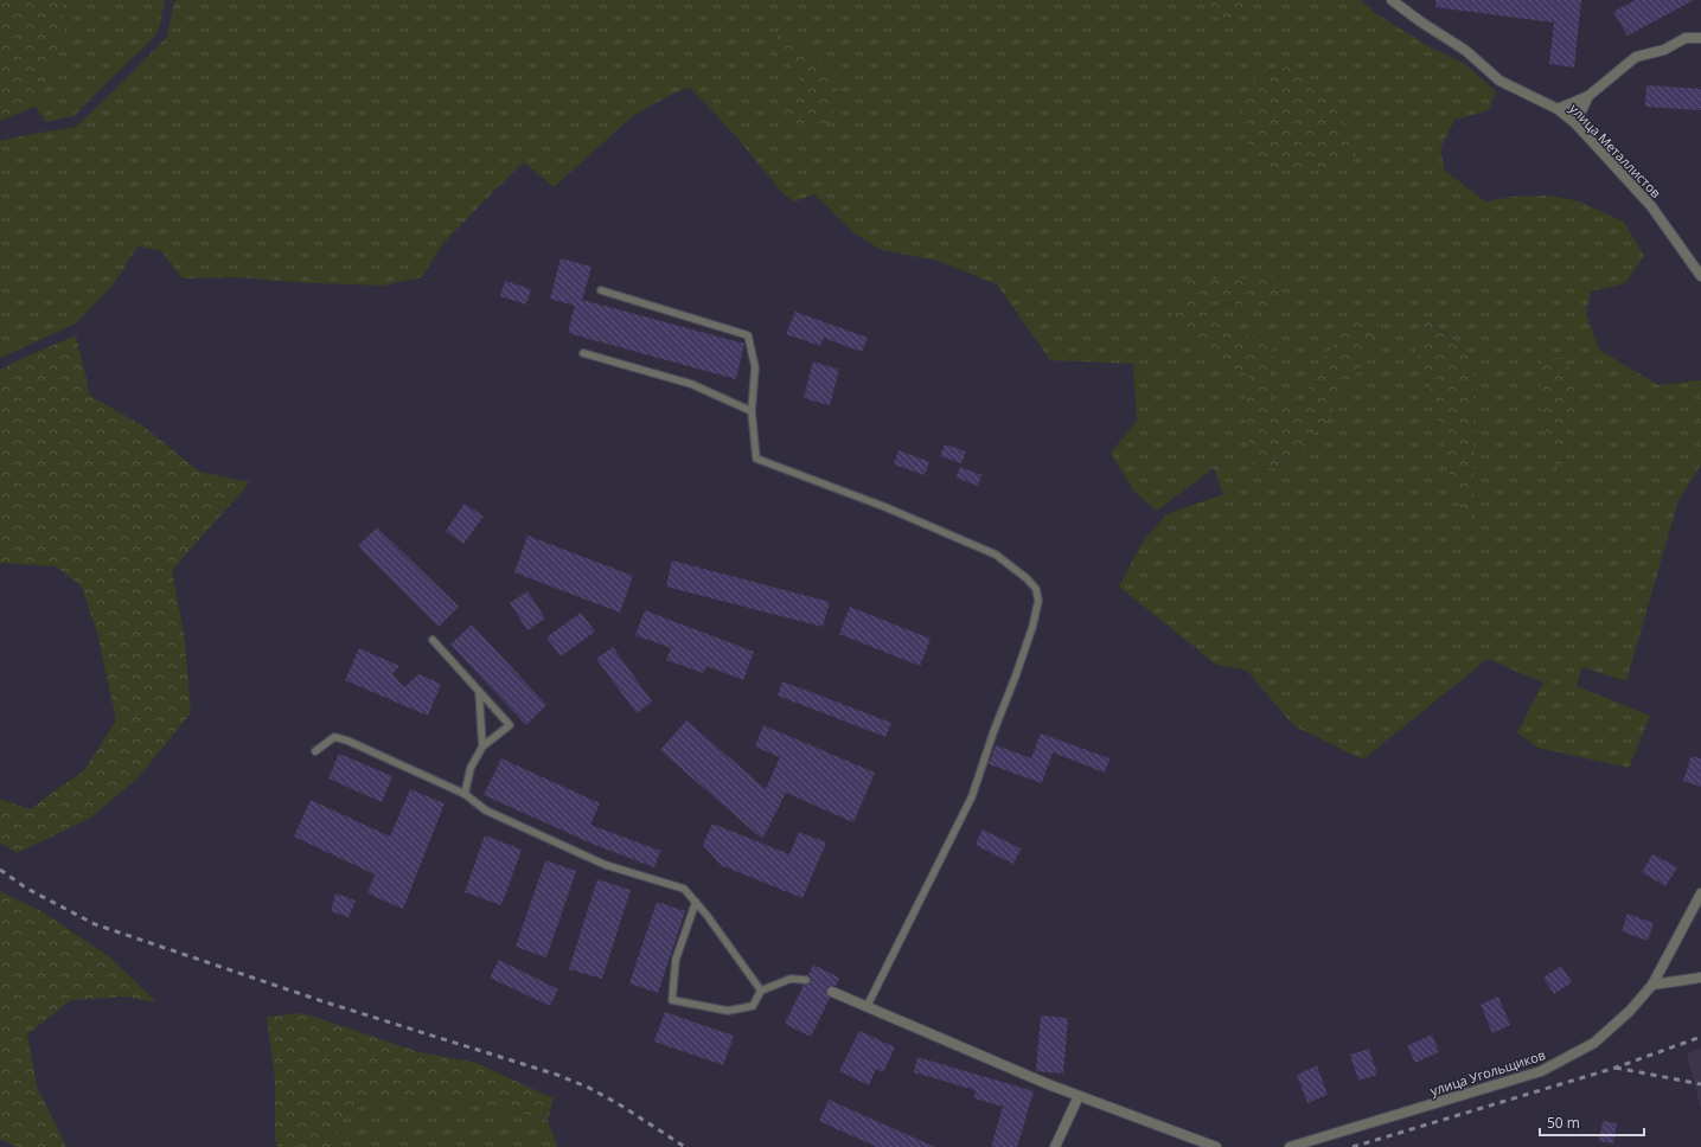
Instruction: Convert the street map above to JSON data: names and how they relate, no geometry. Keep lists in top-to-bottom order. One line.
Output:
{"streets":{"street":["улица Металлистов","улица Угольщиков"]},"scale_bar":"50 m"}
